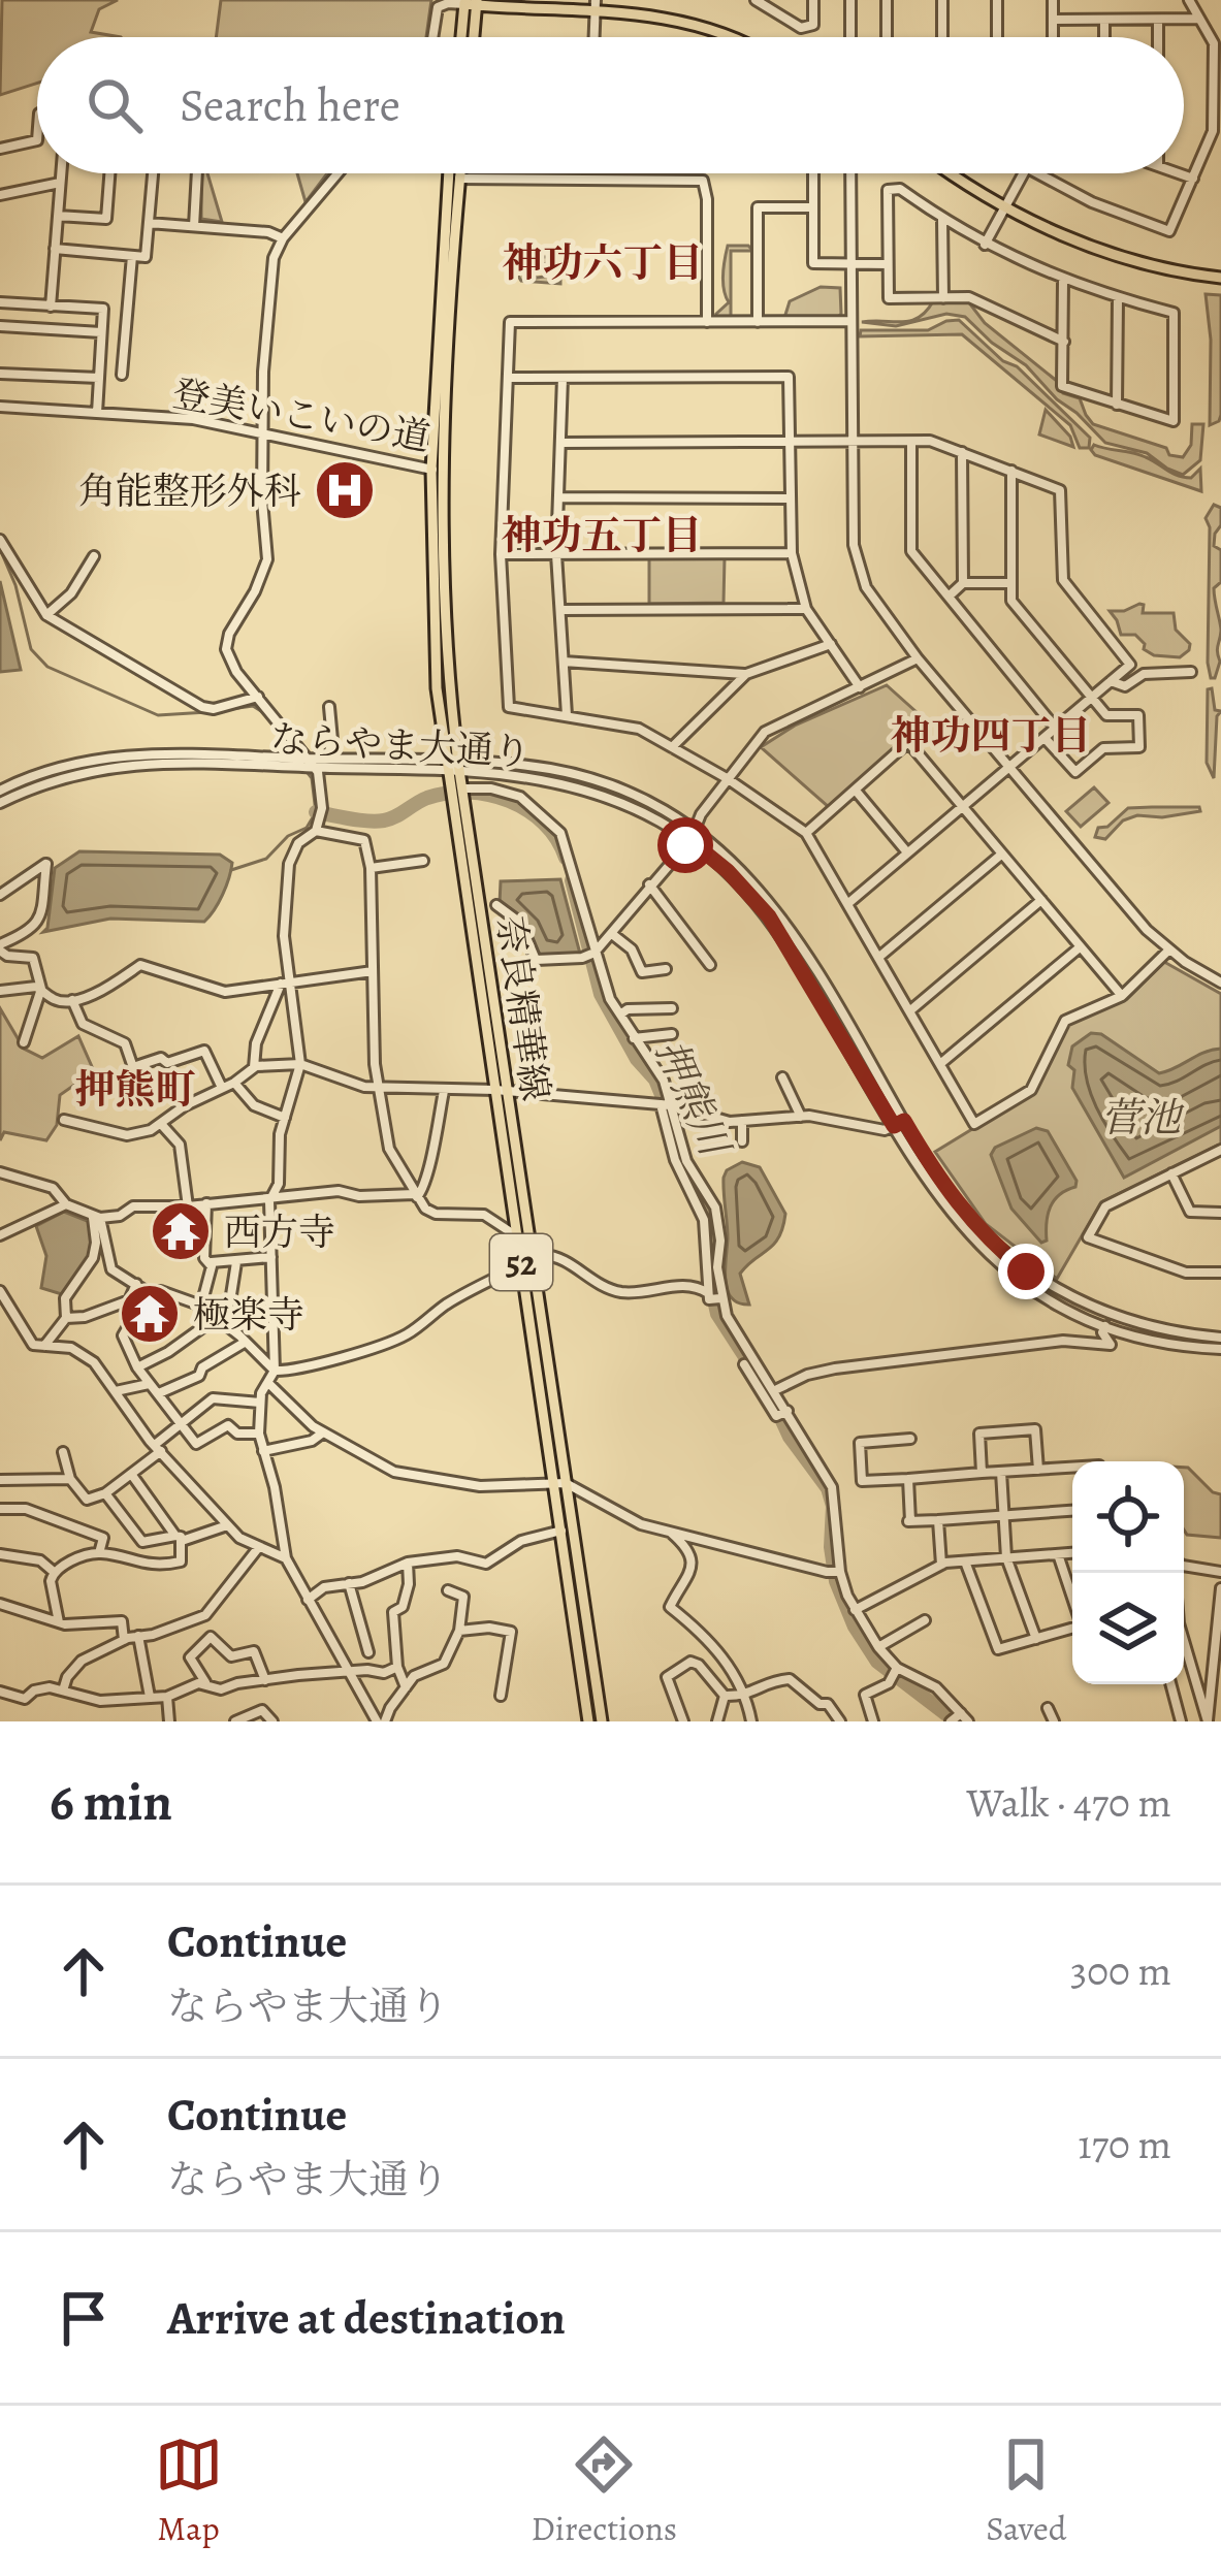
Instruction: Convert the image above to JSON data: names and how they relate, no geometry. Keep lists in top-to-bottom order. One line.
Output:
{"streets":{"main road":["奈良精華線","52"],"street":["登美いこいの道","ならやま大通り"]},"crossings":[["登美いこいの道","奈良精華線"],["ならやま大通り","奈良精華線"]],"districts":["神功六丁目","神功五丁目","神功四丁目","押熊町"],"water":["押熊川","菅池"],"places":{"hospital":["角能整形外科"],"temple":["西方寺","極楽寺"]},"page":{"search":"Search here","heading":["6 min","Walk · 470 m"],"list":[["Continue","ならやま大通り","300 m"],["Continue","ならやま大通り","170 m"],"Arrive at destination"],"nav":["Map","Directions","Saved"]}}
